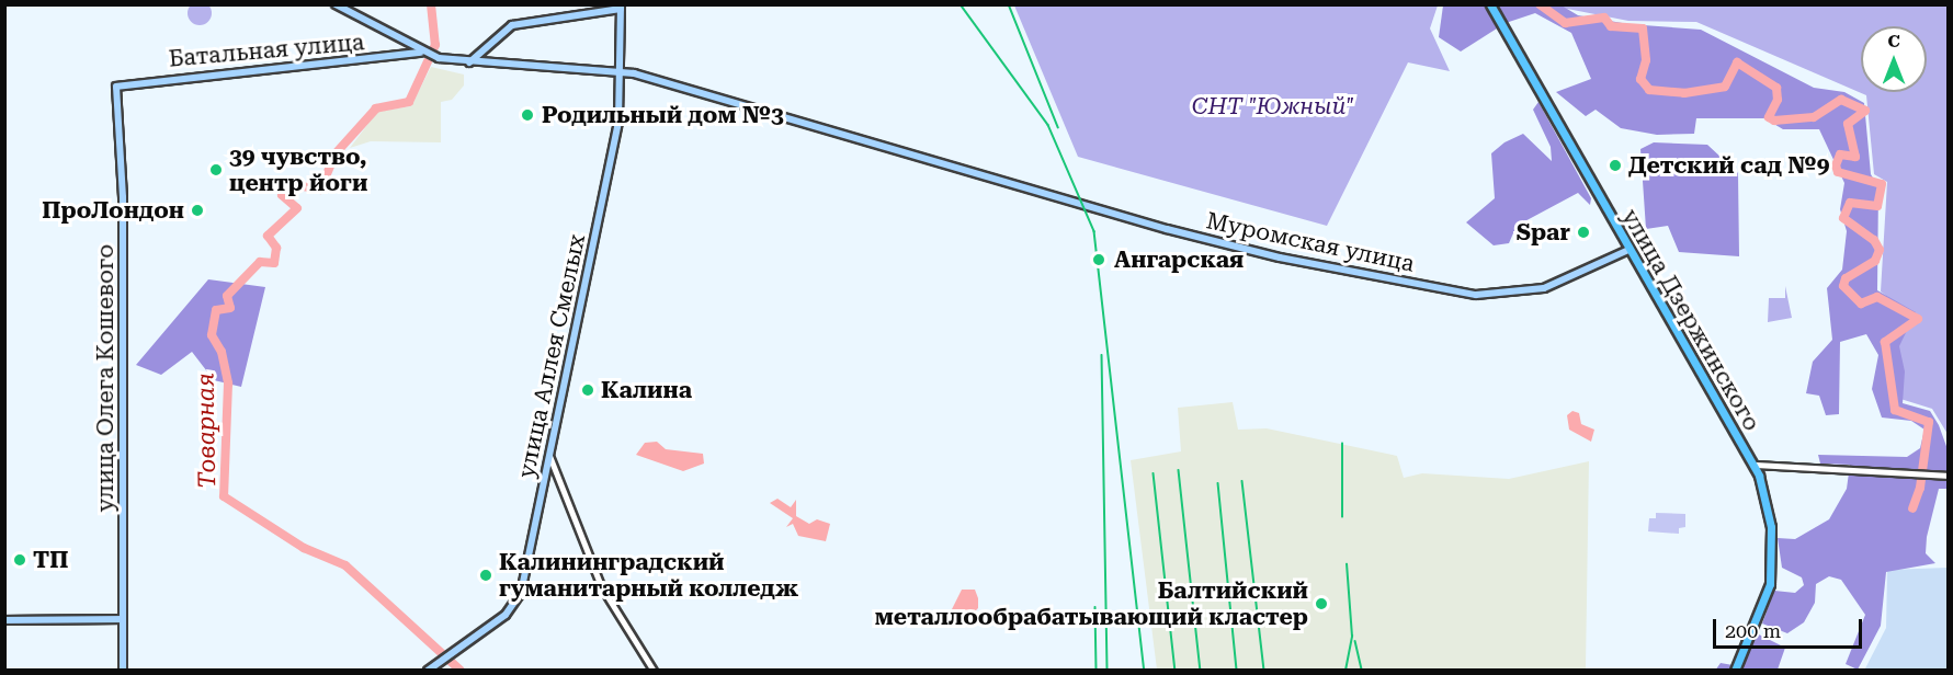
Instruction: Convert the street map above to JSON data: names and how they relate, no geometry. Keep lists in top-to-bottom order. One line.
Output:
{"streets":{"main road":["Батальная улица","Муромская улица","улица Дзержинского","улица Аллея Смелых","улица Олега Кошевого"]},"crossings":[["Батальная улица","улица Олега Кошевого"],["Муромская улица","улица Дзержинского"],["Муромская улица","улица Аллея Смелых"]],"water":["Товарная"],"parks":["СНТ \"Южный\""],"places":["Родильный дом №3","Детский сад №9","39 чувство, центр йоги","ПроЛондон","Spar","Ангарская","Калина","ТП","Калининградский гуманитарный колледж","Балтийский металлообрабатывающий кластер"],"scale_bar":"200 m","north":"top"}
